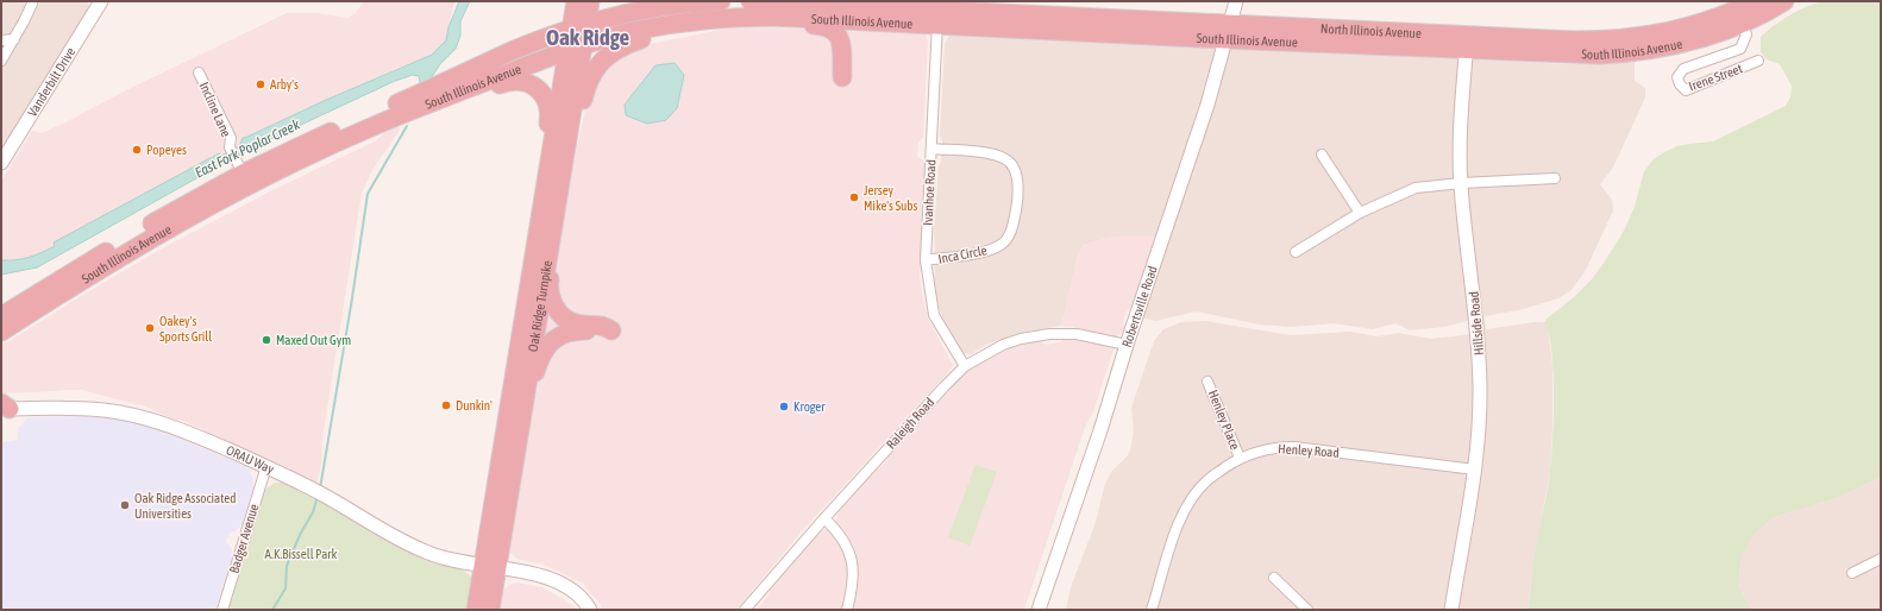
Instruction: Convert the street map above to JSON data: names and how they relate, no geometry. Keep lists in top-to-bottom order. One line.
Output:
{"streets":{"highway":["South Illinois Avenue","North Illinois Avenue","Oak Ridge Turnpike"],"street":["Irene Street","Vanderbilt Drive","Incline Lane","Ivanhoe Road","Inca Circle","Robertsville Road","Hillside Road","Henley Place","Raleigh Road","Henley Road","ORAU Way","Badger Avenue"]},"crossings":[["South Illinois Avenue","North Illinois Avenue"],["South Illinois Avenue","Incline Lane"],["South Illinois Avenue","Ivanhoe Road"],["South Illinois Avenue","Oak Ridge Turnpike"],["North Illinois Avenue","Irene Street"],["North Illinois Avenue","Ivanhoe Road"],["North Illinois Avenue","Robertsville Road"],["North Illinois Avenue","Hillside Road"],["Ivanhoe Road","Inca Circle"],["Ivanhoe Road","Raleigh Road"],["Oak Ridge Turnpike","ORAU Way"],["Robertsville Road","Raleigh Road"],["Hillside Road","Henley Road"],["Henley Place","Henley Road"],["ORAU Way","Badger Avenue"]],"districts":["Oak Ridge"],"water":["East Fork Poplar Creek"],"parks":["A.K.Bissell Park"],"places":["Arby's","Popeyes","Jersey Mike's Subs","Oakey's Sports Grill","Maxed Out Gym","Dunkin'","Kroger","Oak Ridge Associated Universities"]}
